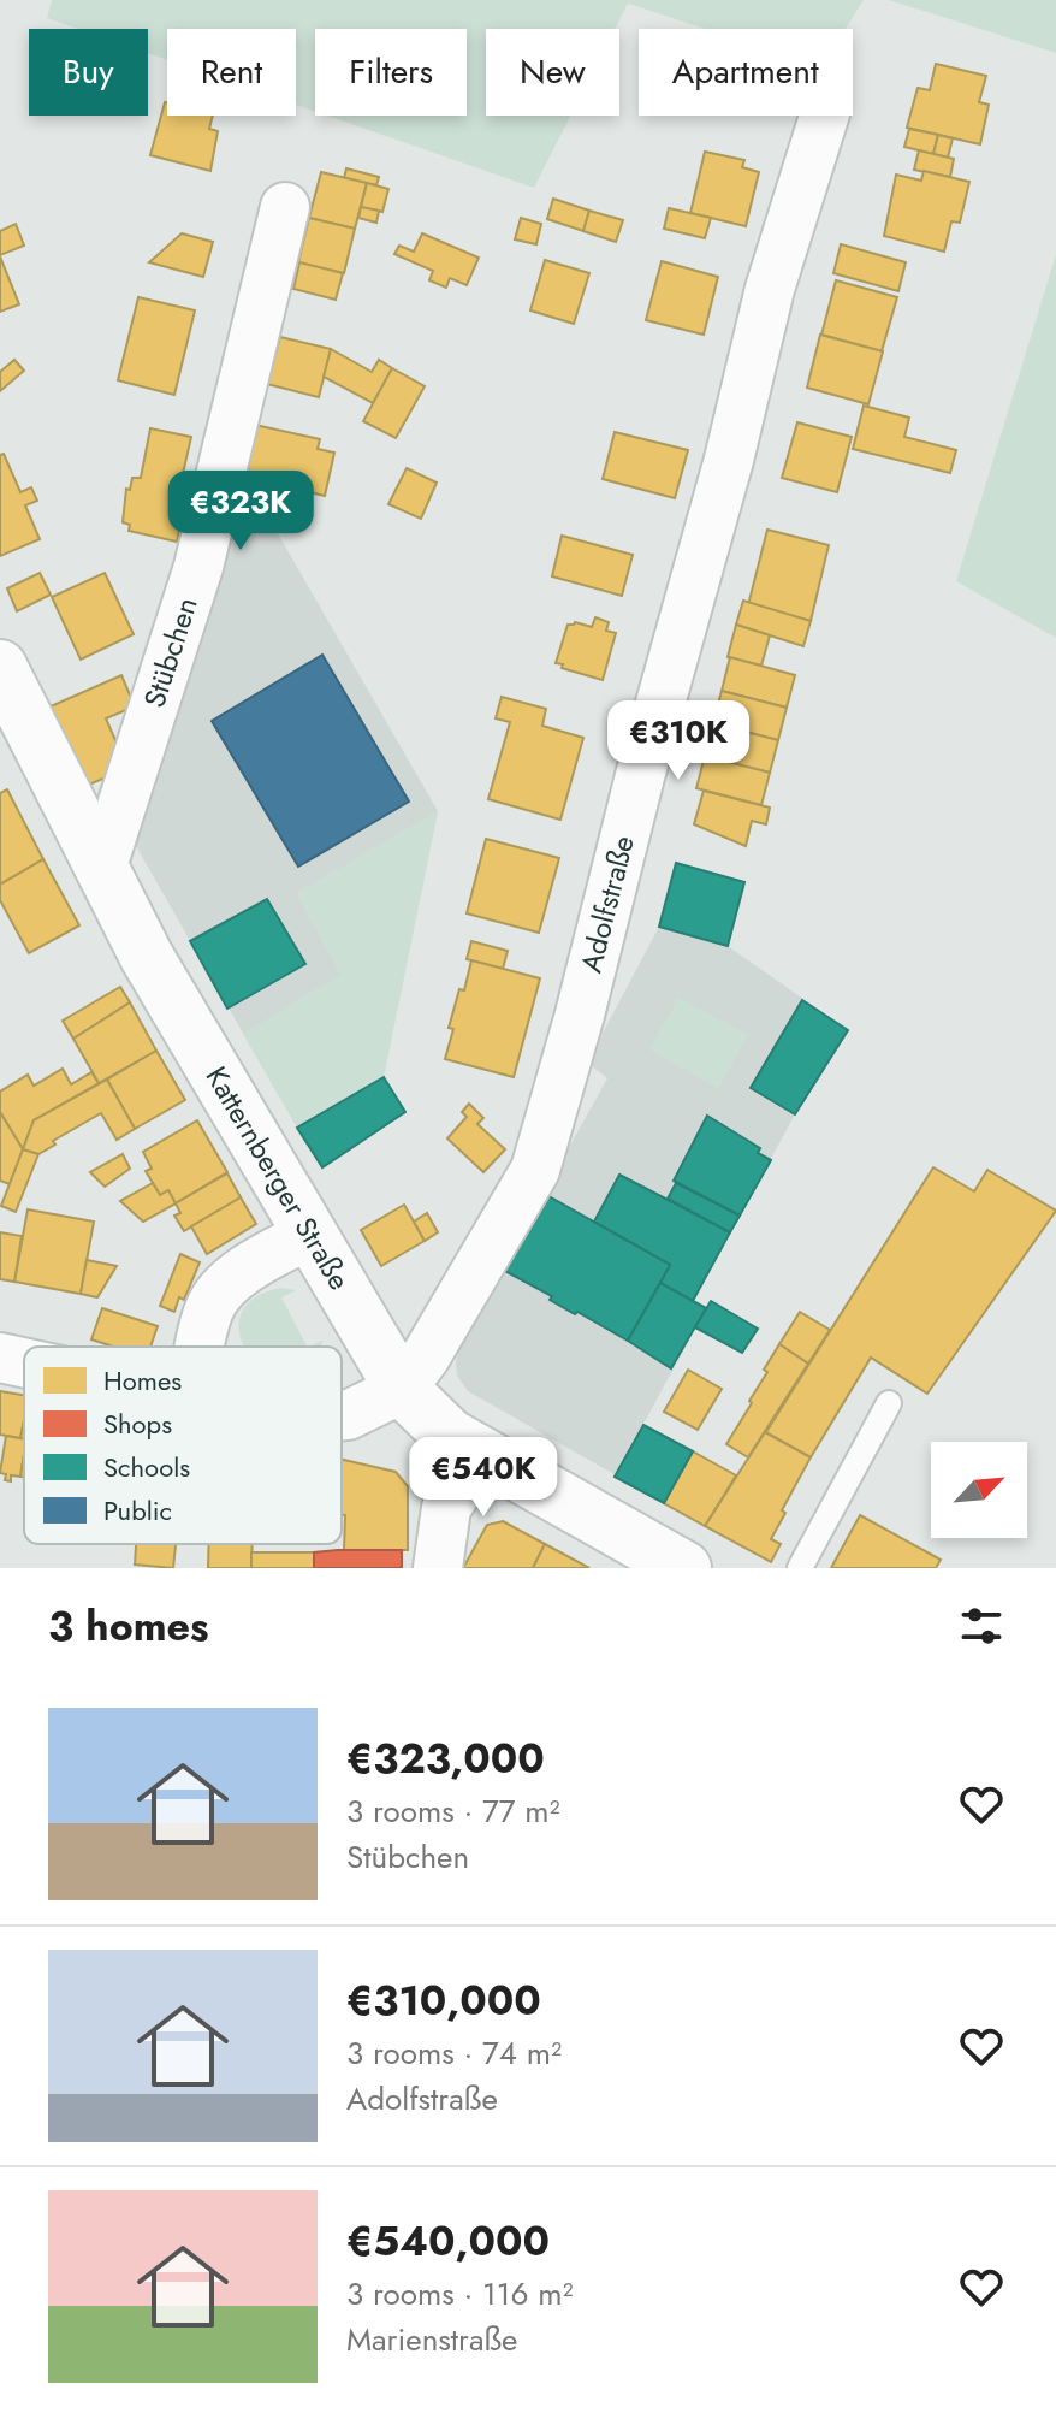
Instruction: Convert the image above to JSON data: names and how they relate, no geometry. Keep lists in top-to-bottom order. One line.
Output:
{"streets":{"street":["Stübchen","Adolfstraße","Katternberger Straße"]},"crossings":[["Stübchen","Katternberger Straße"],["Adolfstraße","Katternberger Straße"]],"legend":["Homes","Shops","Schools","Public"],"north":"top right","page":{"chip":["Buy","Rent","Filters","New","Apartment"],"price":["€323K","€310K","€540K"],"heading":"3 homes","list":[{"name":"€323,000","note":"3 rooms · 77 m² · Stübchen"},{"name":"€310,000","note":"3 rooms · 74 m² · Adolfstraße"},{"name":"€540,000","note":"3 rooms · 116 m² · Marienstraße"}]}}
